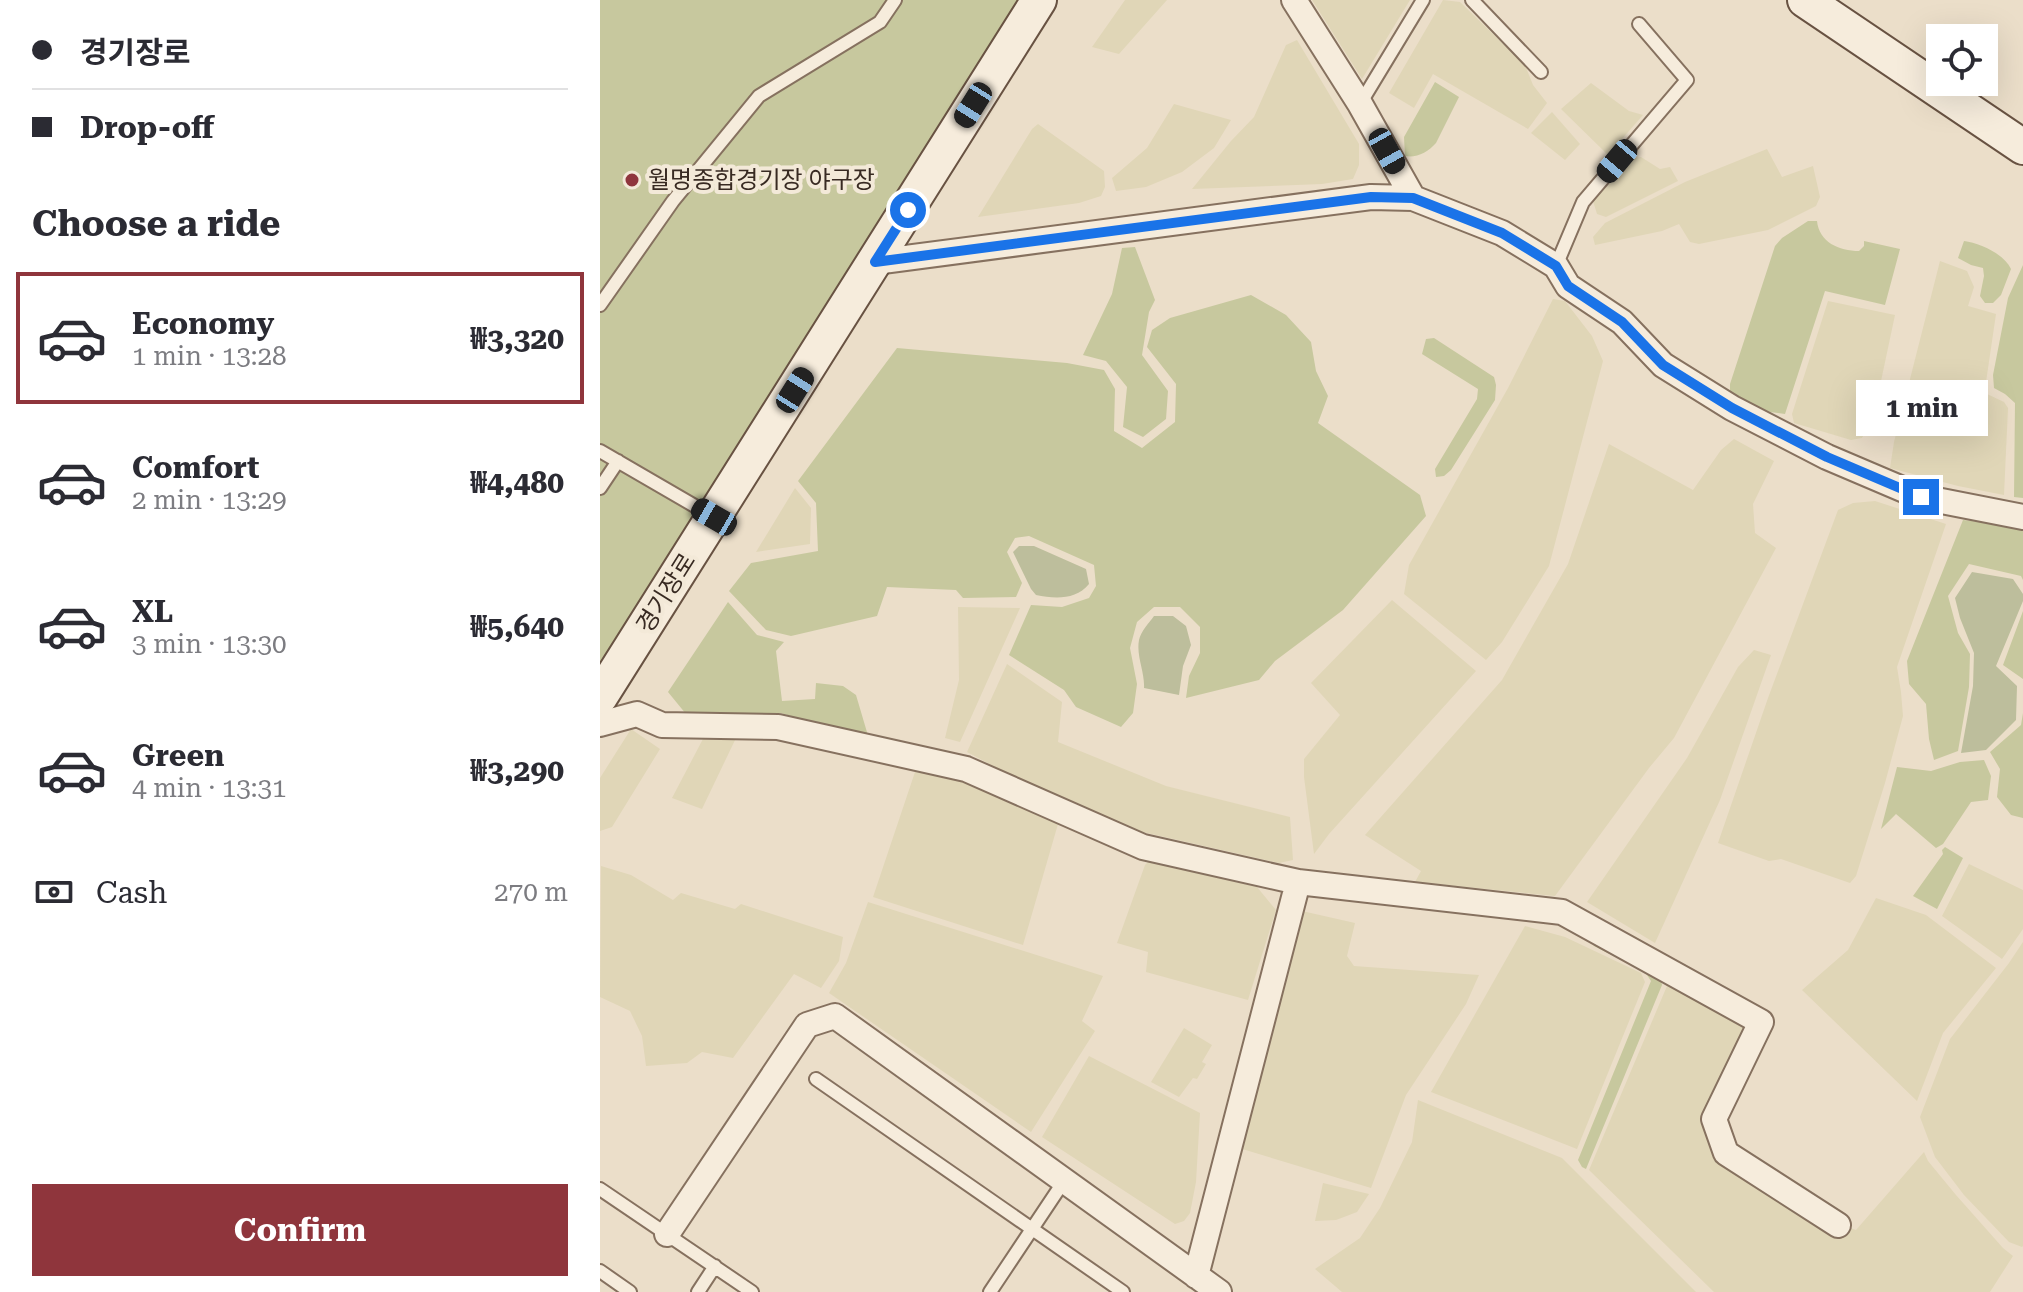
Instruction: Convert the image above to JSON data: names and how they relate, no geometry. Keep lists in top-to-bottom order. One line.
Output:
{"streets":{"street":["경기장로"]},"places":["월명종합경기장 야구장"],"page":{"banner":["경기장로","Drop-off"],"heading":"Choose a ride","list":[{"name":"Economy","note":"1 min · 13:28","value":"₩3,320"},{"name":"Comfort","note":"2 min · 13:29","value":"₩4,480"},{"name":"XL","note":"3 min · 13:30","value":"₩5,640"},{"name":"Green","note":"4 min · 13:31","value":"₩3,290"}],"bubble":"1 min","pay":["Cash","270 m"],"buttons":"Confirm"}}
